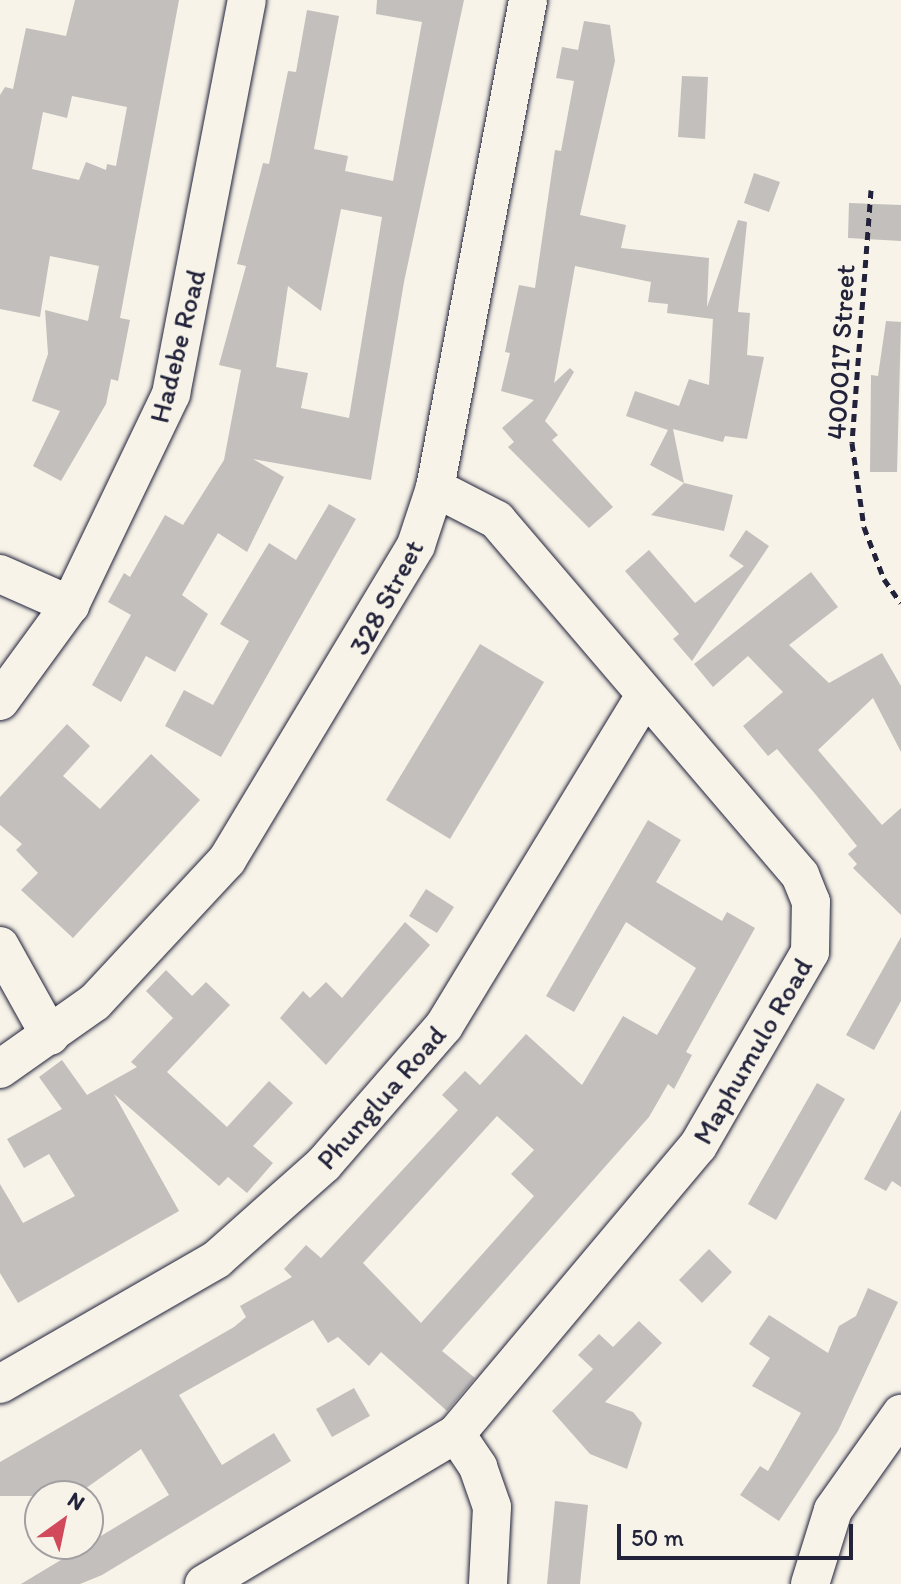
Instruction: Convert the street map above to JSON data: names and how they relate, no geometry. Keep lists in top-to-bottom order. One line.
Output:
{"streets":{"street":["Hadebe Road","328 Street","Maphumulo Road","Phunglua Road"],"path":["400017 Street"]},"crossings":[["328 Street","Maphumulo Road"],["Maphumulo Road","Phunglua Road"]],"scale_bar":"50 m","north":"top right"}
